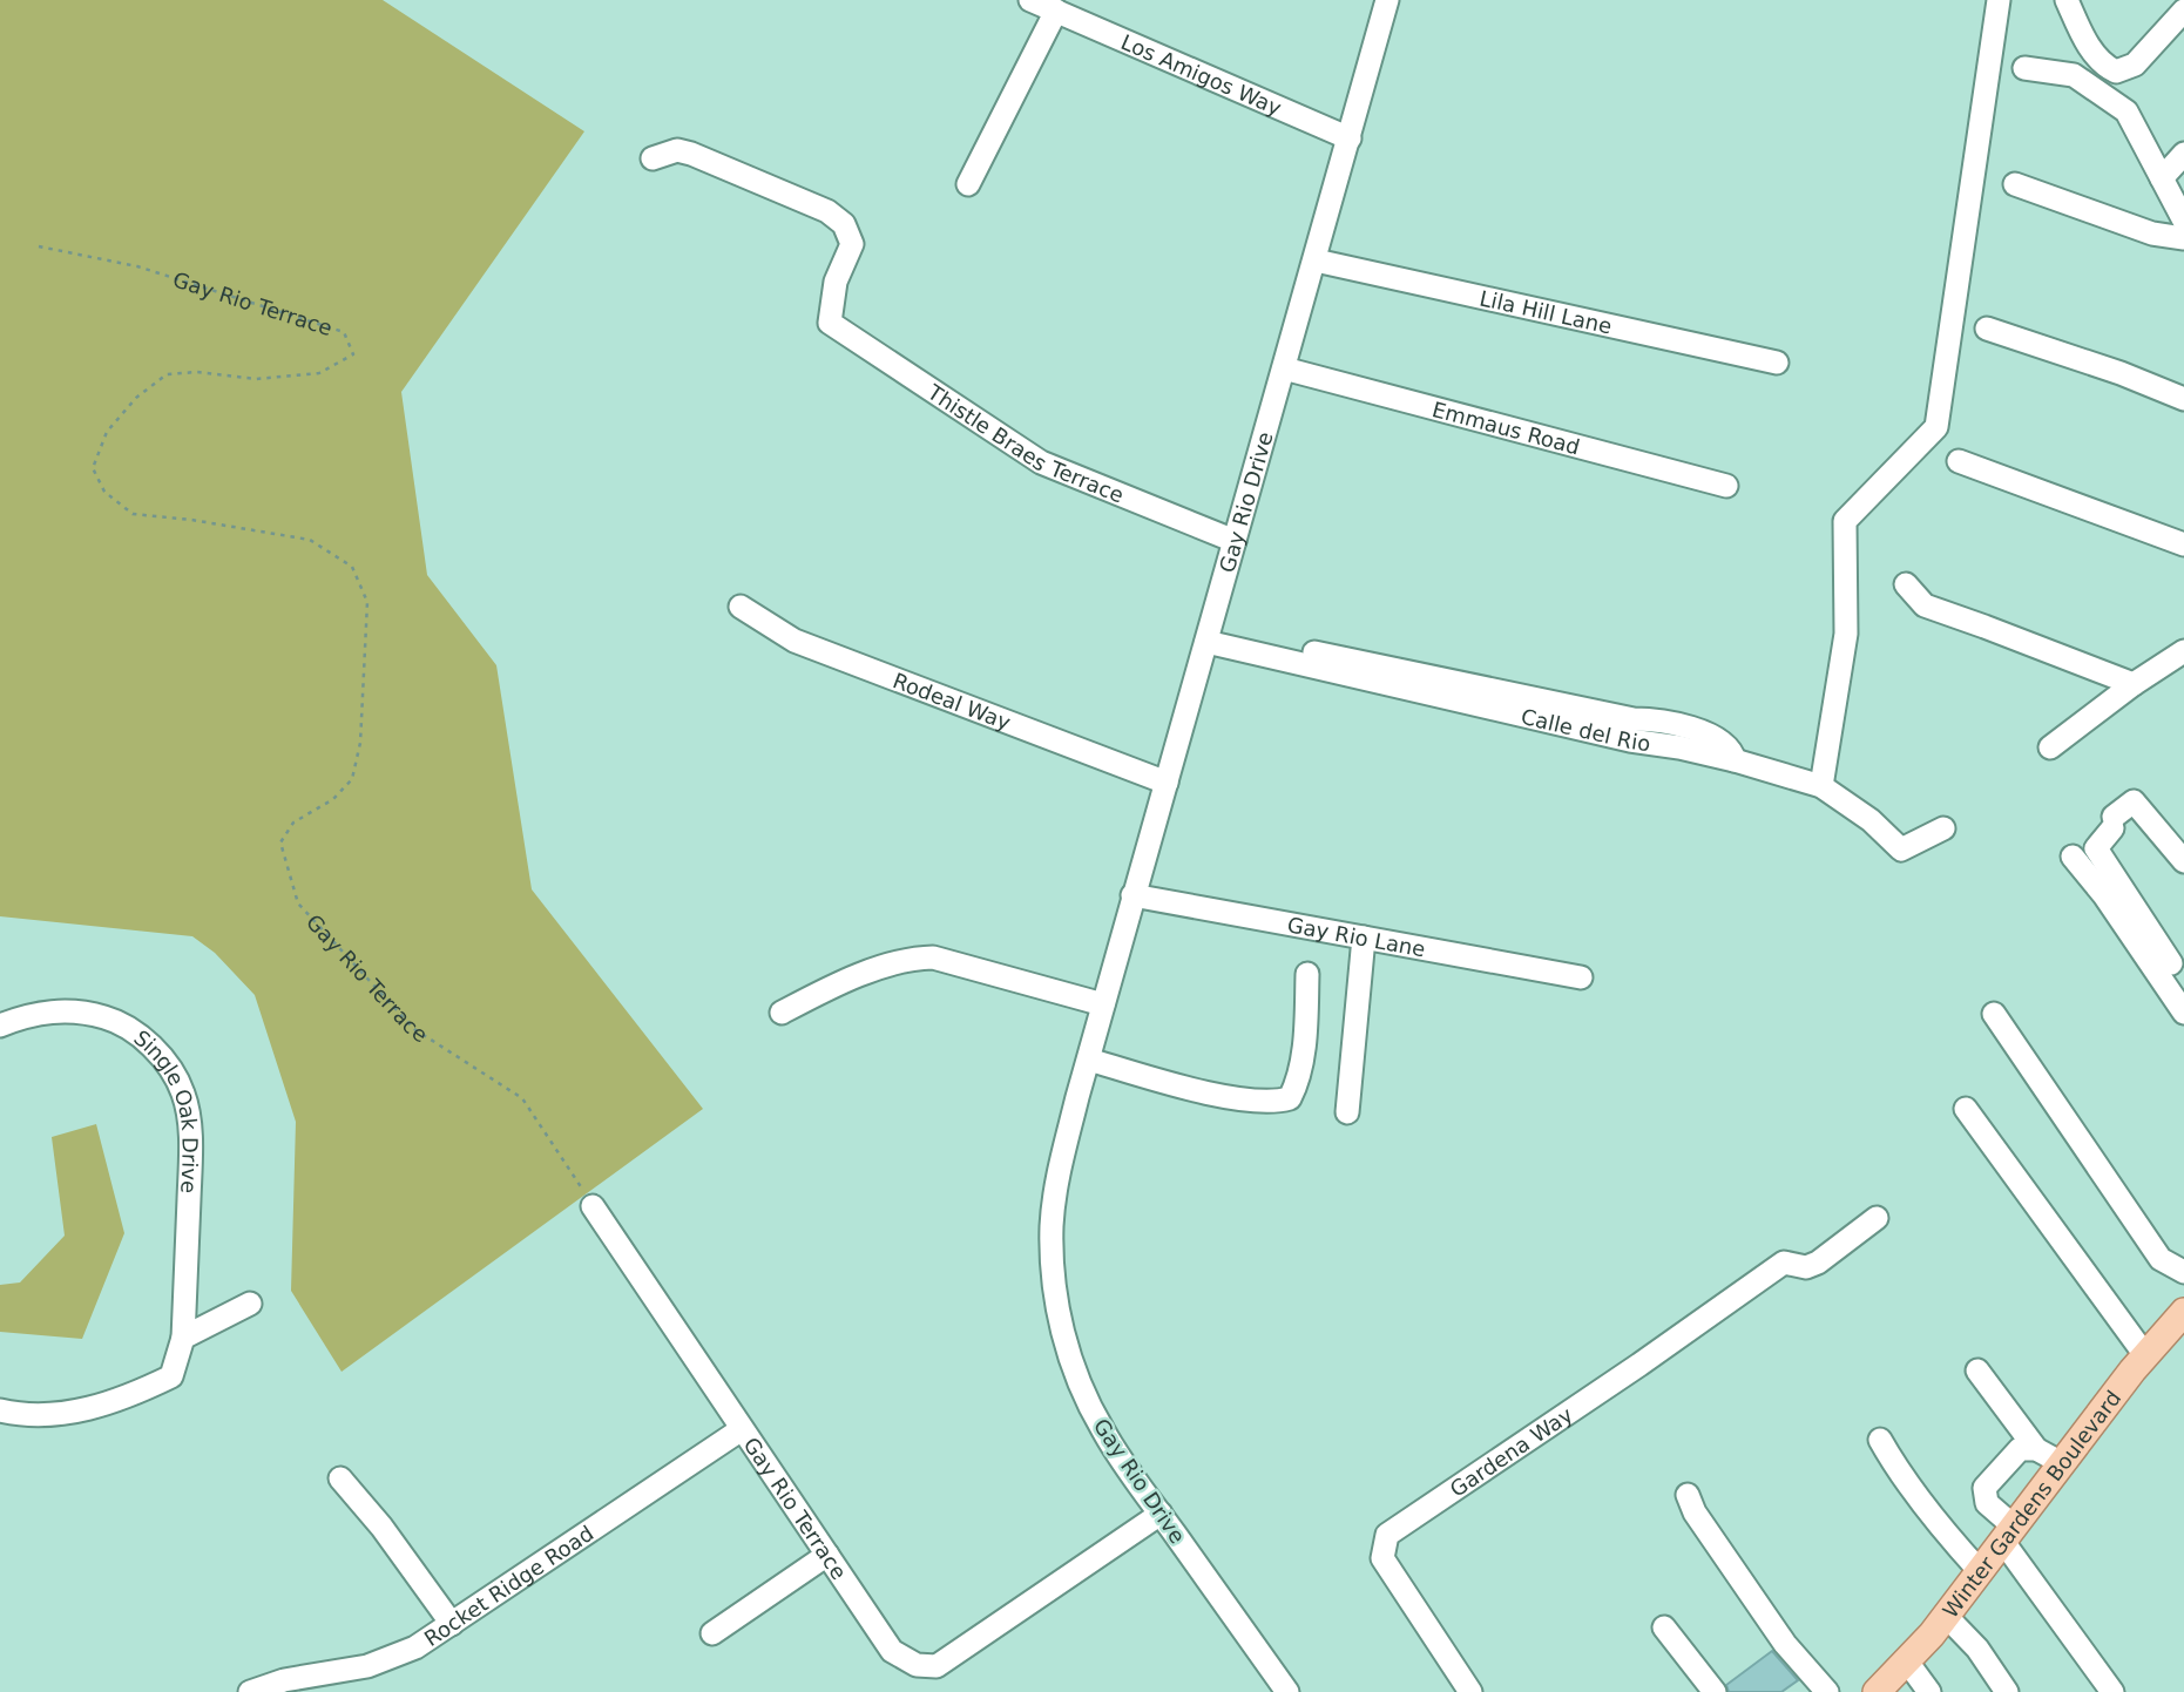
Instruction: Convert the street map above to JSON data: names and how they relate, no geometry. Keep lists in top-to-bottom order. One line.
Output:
{"streets":{"main road":["Winter Gardens Boulevard"],"street":["Los Amigos Way","Gay Rio Terrace","Lila Hill Lane","Emmaus Road","Thistle Braes Terrace","Gay Rio Drive","Rodeal Way","Calle del Rio","Gay Rio Lane","Single Oak Drive","Gardena Way","Rocket Ridge Road"]},"crossings":[["Los Amigos Way","Gay Rio Drive"],["Gay Rio Terrace","Gay Rio Drive"],["Gay Rio Terrace","Rocket Ridge Road"],["Lila Hill Lane","Gay Rio Drive"],["Emmaus Road","Gay Rio Drive"],["Thistle Braes Terrace","Gay Rio Drive"],["Gay Rio Drive","Rodeal Way"],["Gay Rio Drive","Calle del Rio"],["Gay Rio Drive","Gay Rio Lane"]]}
